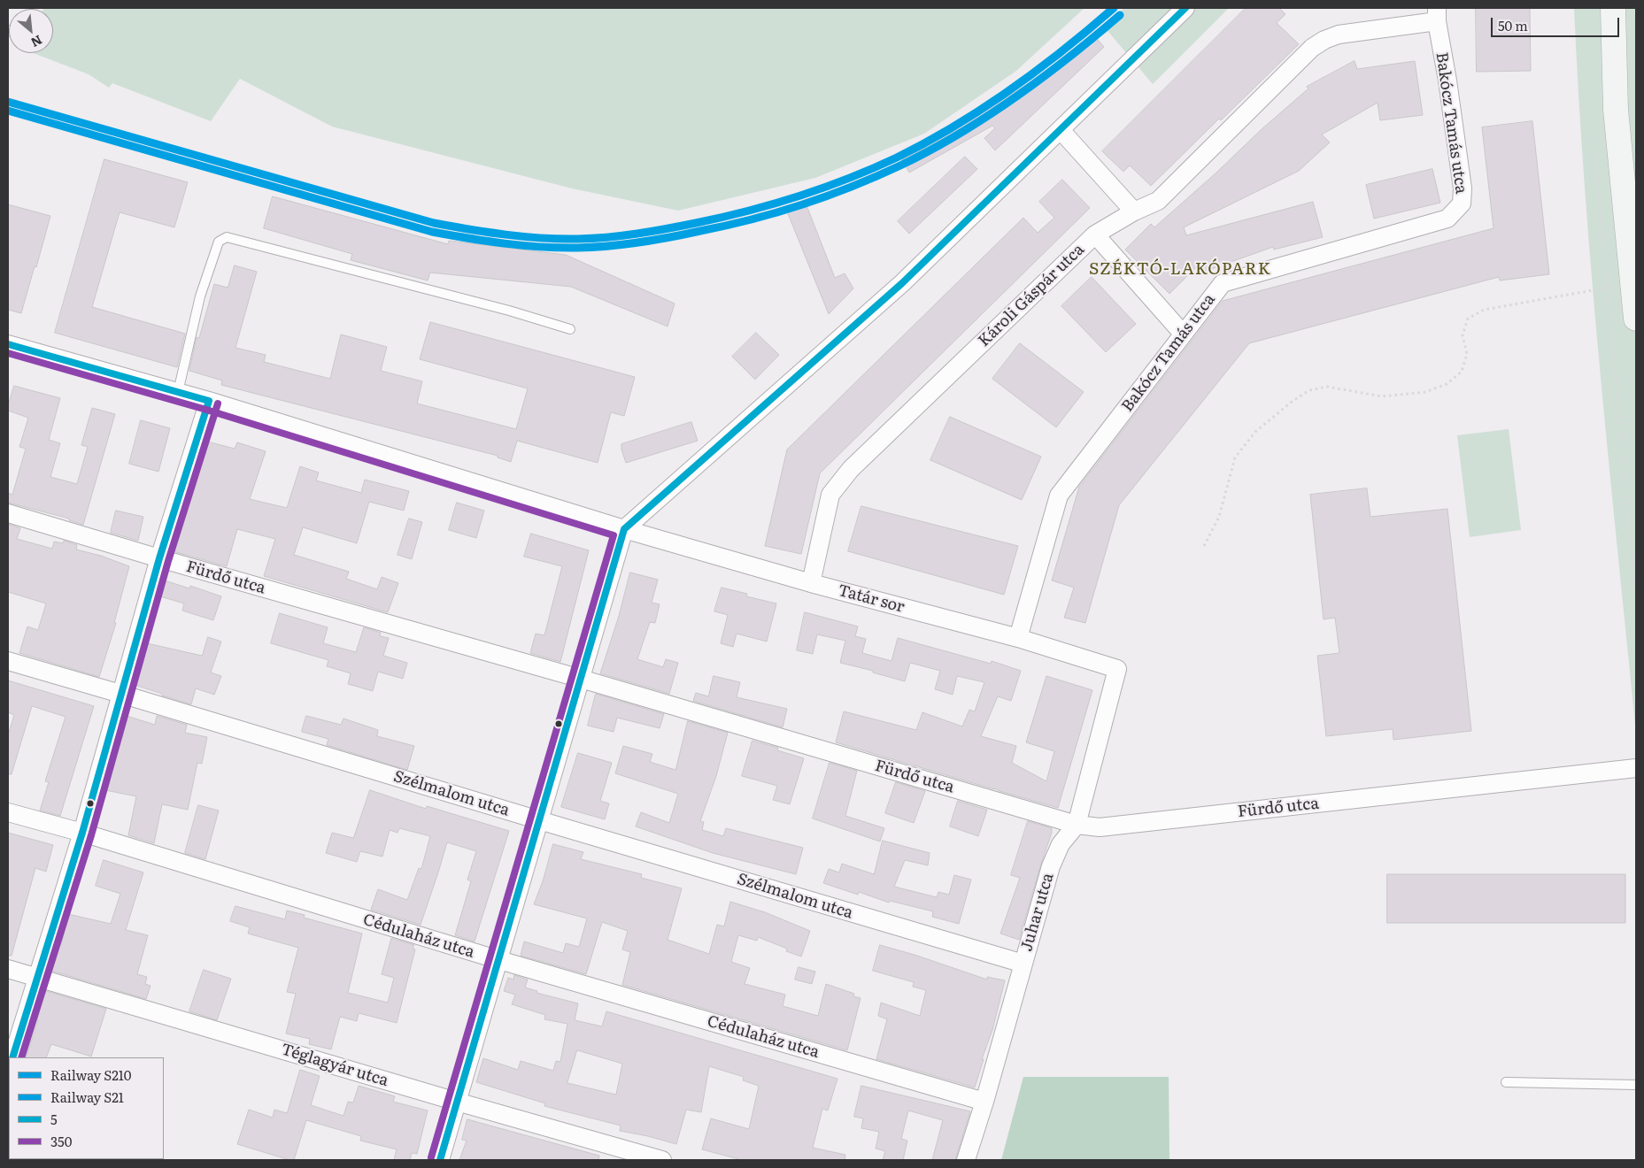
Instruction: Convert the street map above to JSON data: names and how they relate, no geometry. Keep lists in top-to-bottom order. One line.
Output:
{"streets":{"street":["Bakócz Tamás utca","Károli Gáspár utca","Fürdő utca","Tatár sor","Szélmalom utca","Juhar utca","Cédulaház utca","Téglagyár utca"]},"crossings":[["Bakócz Tamás utca","Károli Gáspár utca"],["Bakócz Tamás utca","Tatár sor"],["Károli Gáspár utca","Tatár sor"],["Fürdő utca","Juhar utca"],["Tatár sor","Juhar utca"],["Szélmalom utca","Juhar utca"],["Juhar utca","Cédulaház utca"]],"districts":["SZÉKTÓ-LAKÓPARK"],"lines":["rail line S210","transit line 5","rail line S21","transit line 350"],"legend":["Railway S210","Railway S21","5","350"],"scale_bar":"50 m","north":"bottom right"}
